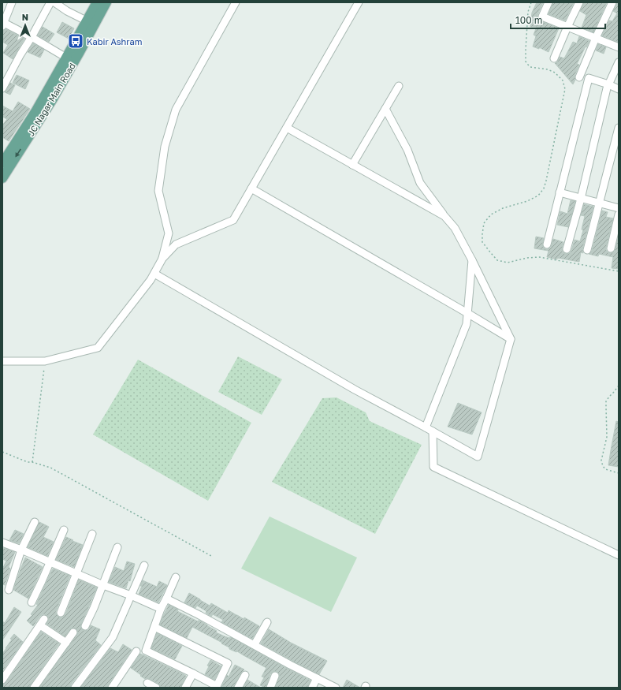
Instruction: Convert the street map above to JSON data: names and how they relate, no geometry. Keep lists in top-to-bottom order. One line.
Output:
{"streets":{"main road":["JC Nagar Main Road"]},"places":{"bus stop":["Kabir Ashram"]},"scale_bar":"100 m","north":"top"}
